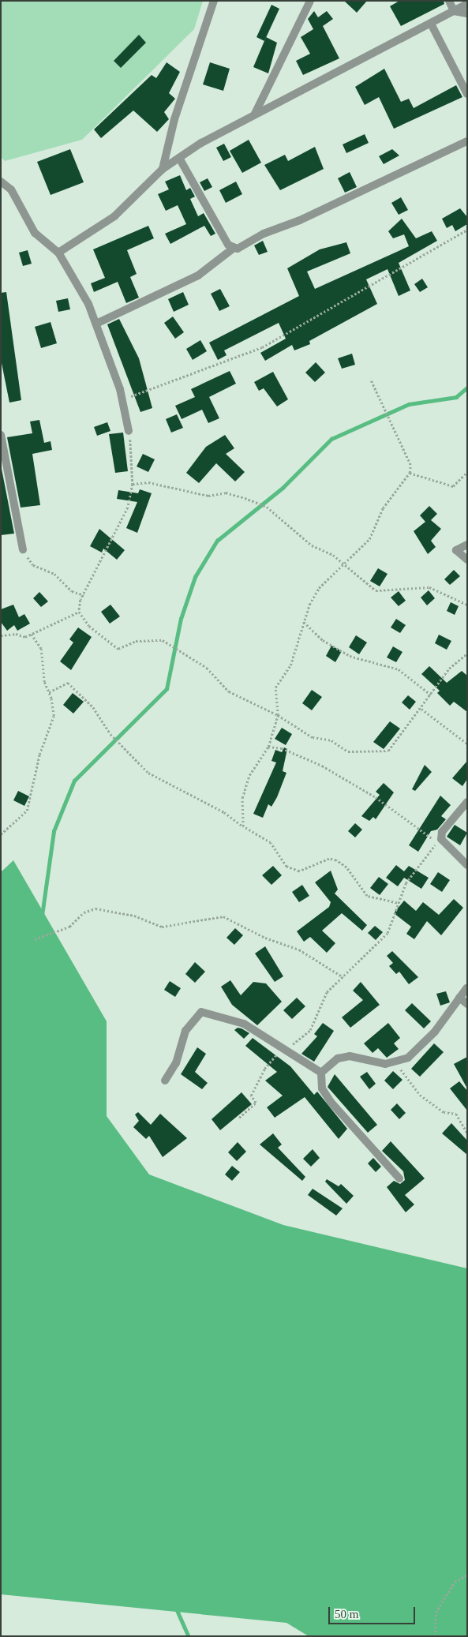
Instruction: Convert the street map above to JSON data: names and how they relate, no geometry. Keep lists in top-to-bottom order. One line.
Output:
{"scale_bar":"50 m"}
